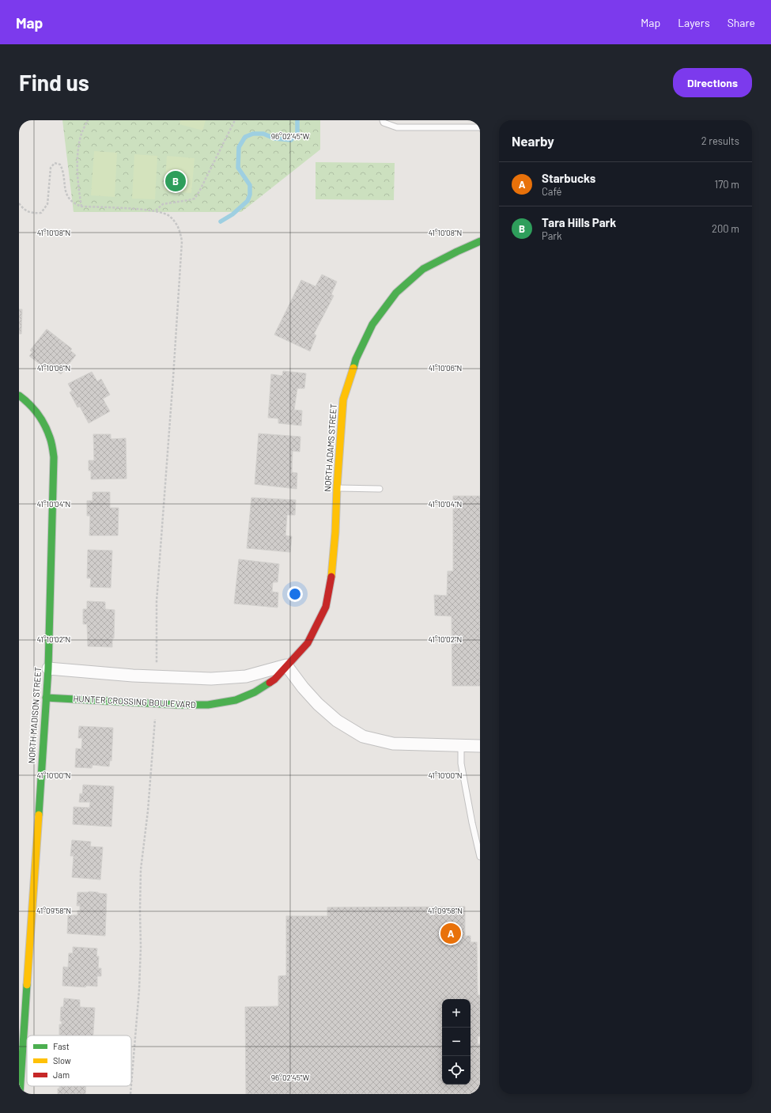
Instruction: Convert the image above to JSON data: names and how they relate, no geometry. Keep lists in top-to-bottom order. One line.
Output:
{"streets":{"street":["NORTH ADAMS STREET","HUNTER CROSSING BOULEVARD","NORTH MADISON STREET"]},"crossings":[["NORTH ADAMS STREET","HUNTER CROSSING BOULEVARD"],["HUNTER CROSSING BOULEVARD","NORTH MADISON STREET"]],"legend":["Fast","Slow","Jam"],"page":{"header":"Map","nav":["Map","Layers","Share"],"buttons":"Directions","title":"Find us","heading":["Nearby","2 results"],"list":[{"mark":"A","name":"Starbucks","note":"Café","value":"170 m"},{"mark":"B","name":"Tara Hills Park","note":"Park","value":"200 m"}],"pins":["B","A"],"map_buttons":["+","−"]},"coordinates":["96°02'45\"W","41°10'08\"N","41°10'06\"N","41°10'04\"N","41°10'02\"N","41°10'00\"N","41°09'58\"N"]}
